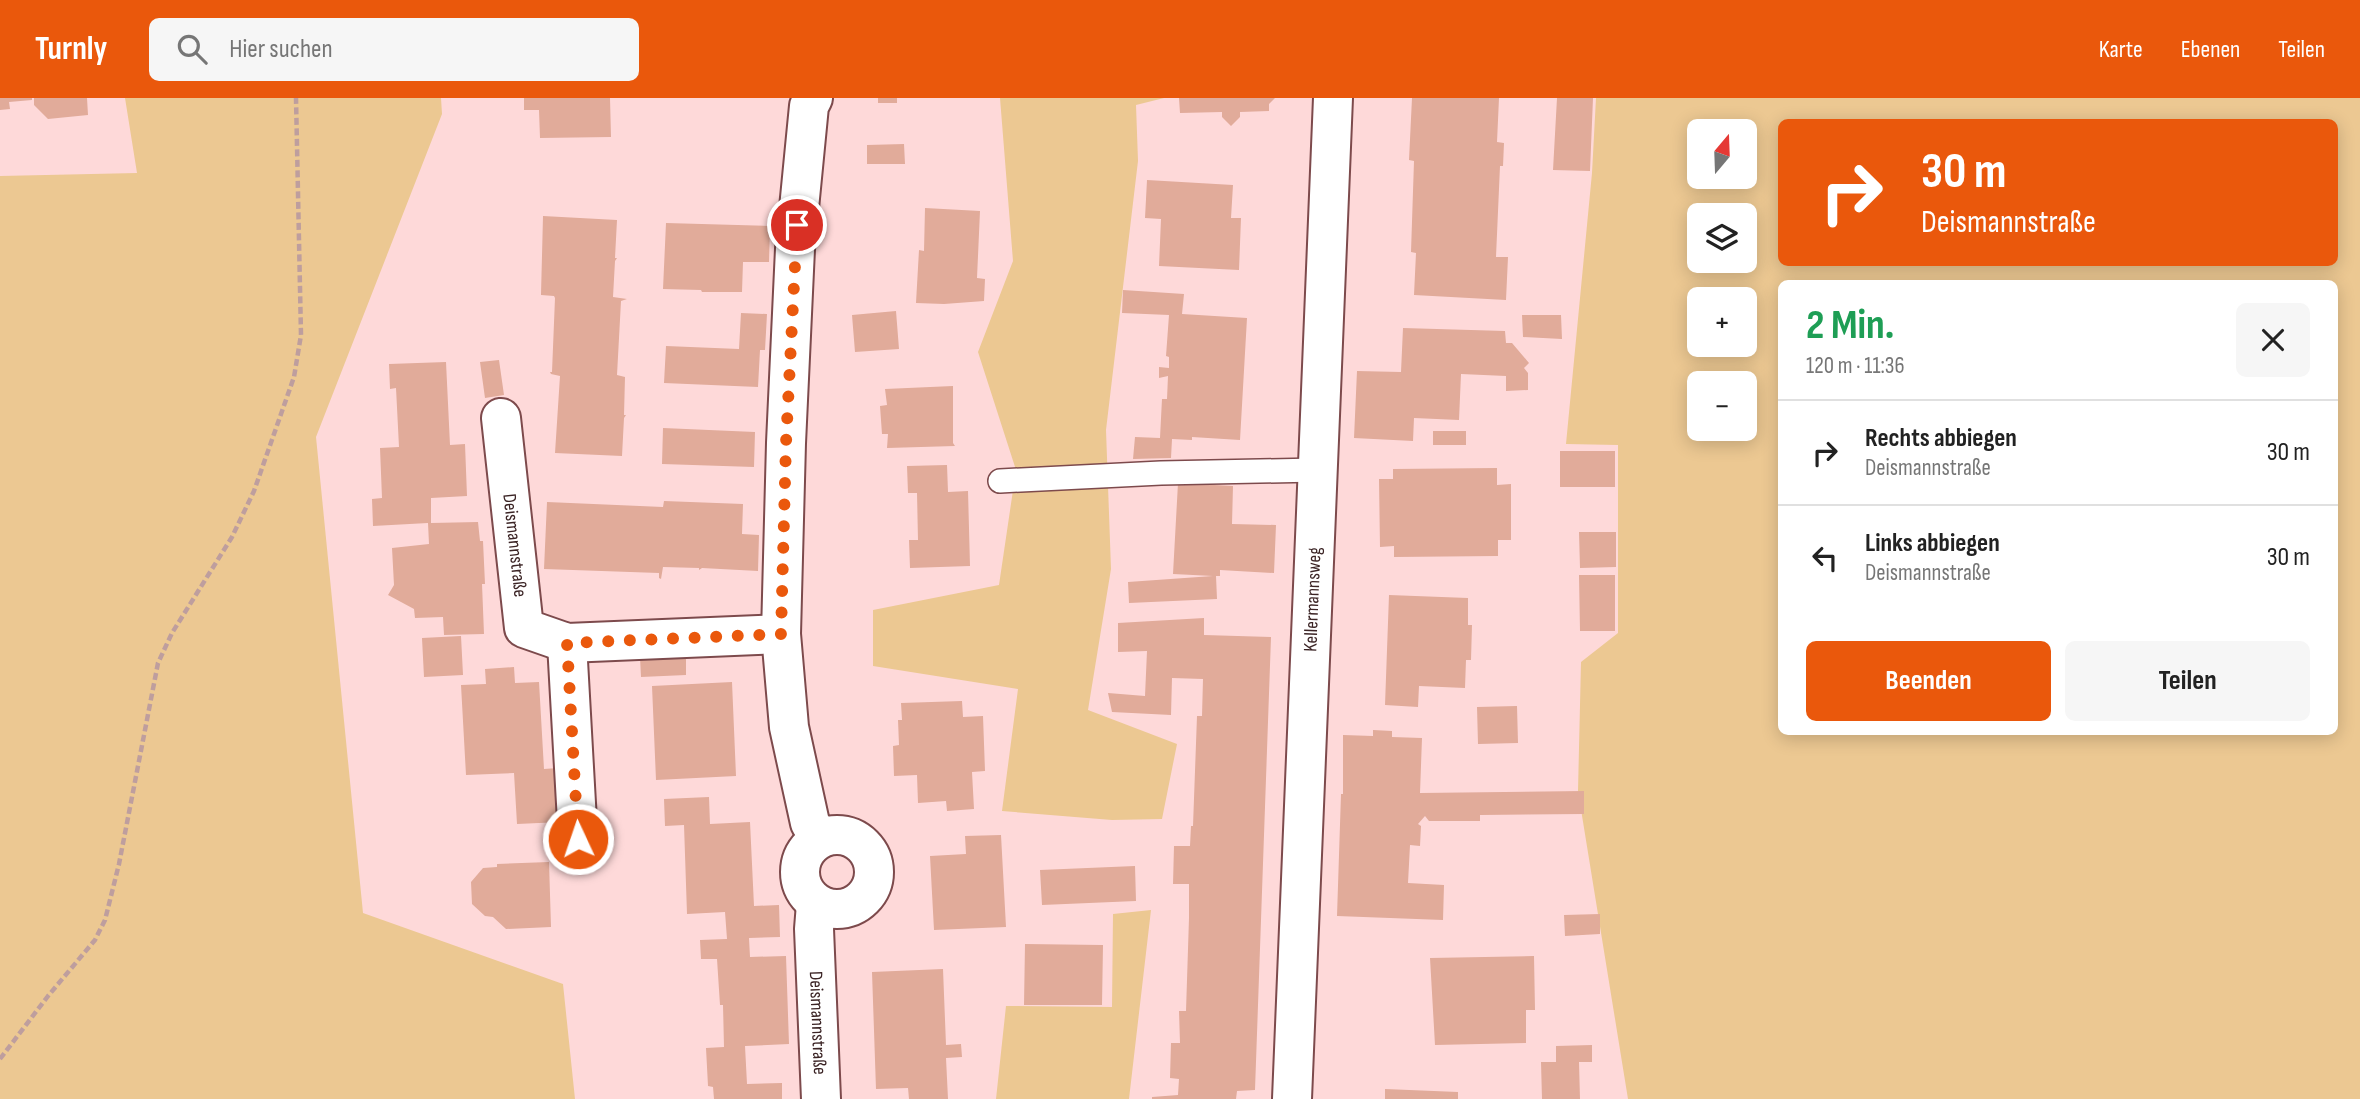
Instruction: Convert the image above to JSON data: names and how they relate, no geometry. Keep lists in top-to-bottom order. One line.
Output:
{"streets":{"street":["Deismannstraße","Kellermannsweg"]},"north":"top","page":{"header":"Turnly","search":"Hier suchen","nav":["Karte","Ebenen","Teilen"],"map_buttons":["+","−"],"turn":["30 m","Deismannstraße"],"heading":["2 Min.","120 m · 11:36"],"list":[{"name":"Rechts abbiegen","note":"Deismannstraße","value":"30 m"},{"name":"Links abbiegen","note":"Deismannstraße","value":"30 m"}],"buttons":["Beenden","Teilen"]}}
